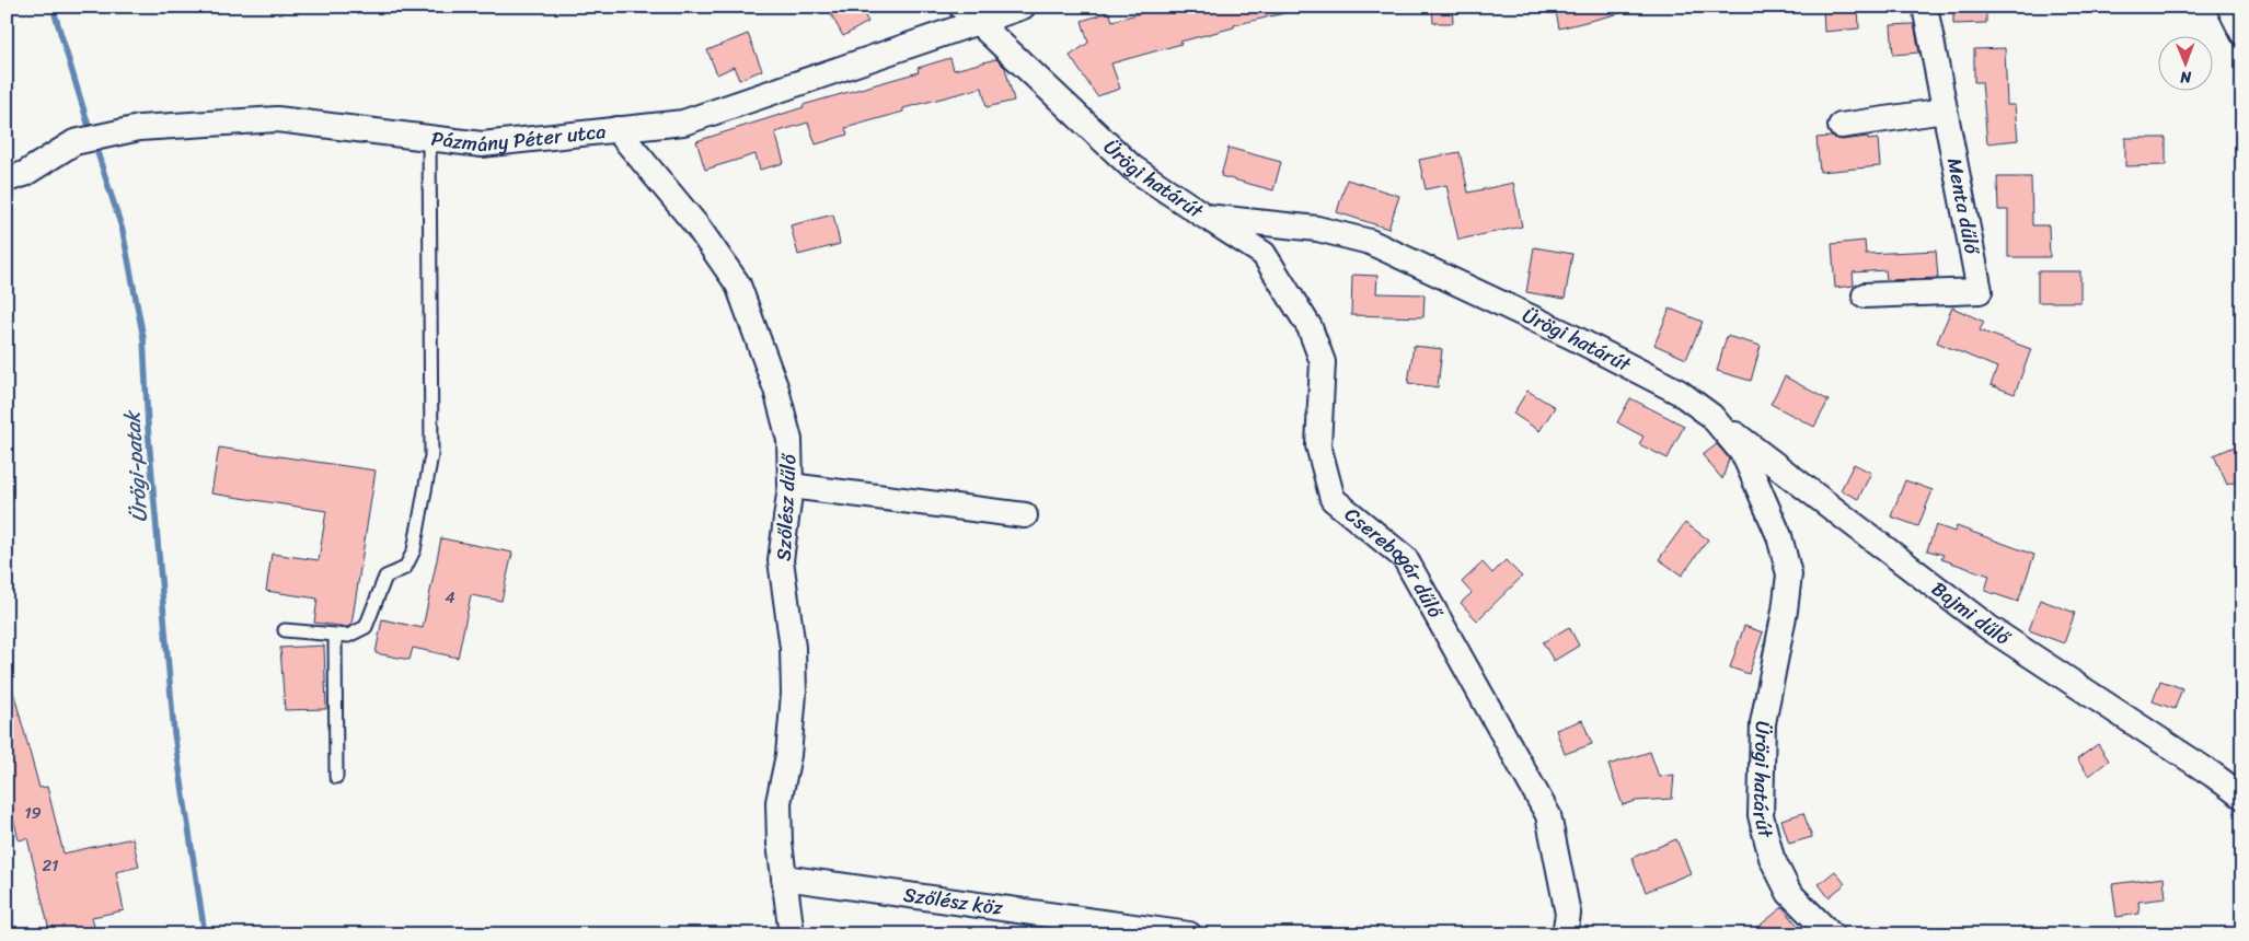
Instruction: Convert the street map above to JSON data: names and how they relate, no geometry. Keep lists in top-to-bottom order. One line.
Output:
{"streets":{"street":["Pázmány Péter utca","Ürögi határút","Menta dűlő","Szőlész dűlő","Cserebogár dűlő","Bajmi dűlő","Szőlész köz"]},"crossings":[["Pázmány Péter utca","Ürögi határút"],["Pázmány Péter utca","Szőlész dűlő"],["Ürögi határút","Cserebogár dűlő"],["Ürögi határút","Bajmi dűlő"],["Szőlész dűlő","Szőlész köz"]],"water":["Ürögi-patak"],"house_numbers":["4","19","21"],"north":"bottom"}
